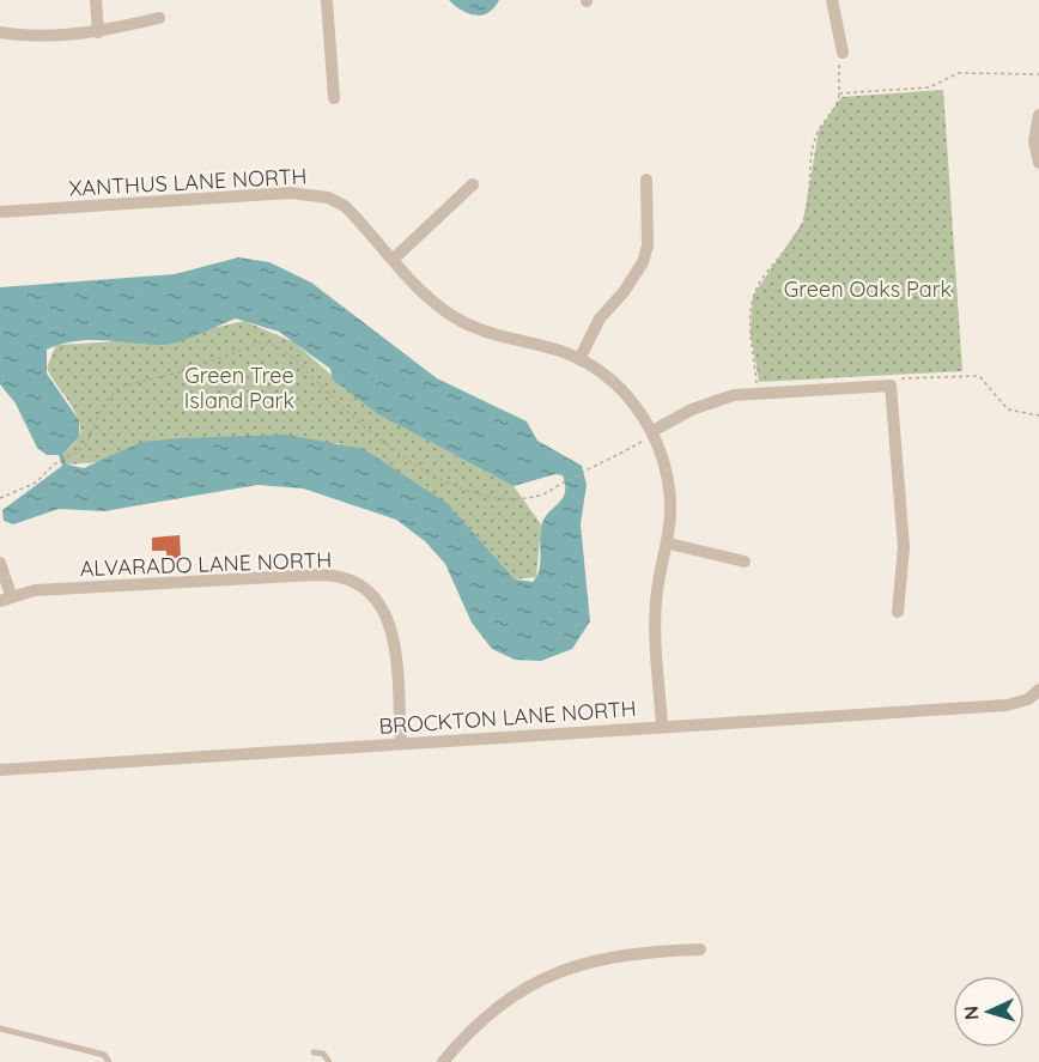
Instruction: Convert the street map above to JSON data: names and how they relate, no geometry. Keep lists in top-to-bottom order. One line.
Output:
{"streets":{"street":["XANTHUS LANE NORTH","ALVARADO LANE NORTH","BROCKTON LANE NORTH"]},"crossings":[["ALVARADO LANE NORTH","BROCKTON LANE NORTH"]],"parks":["Green Oaks Park","Green Tree Island Park"],"north":"left"}
